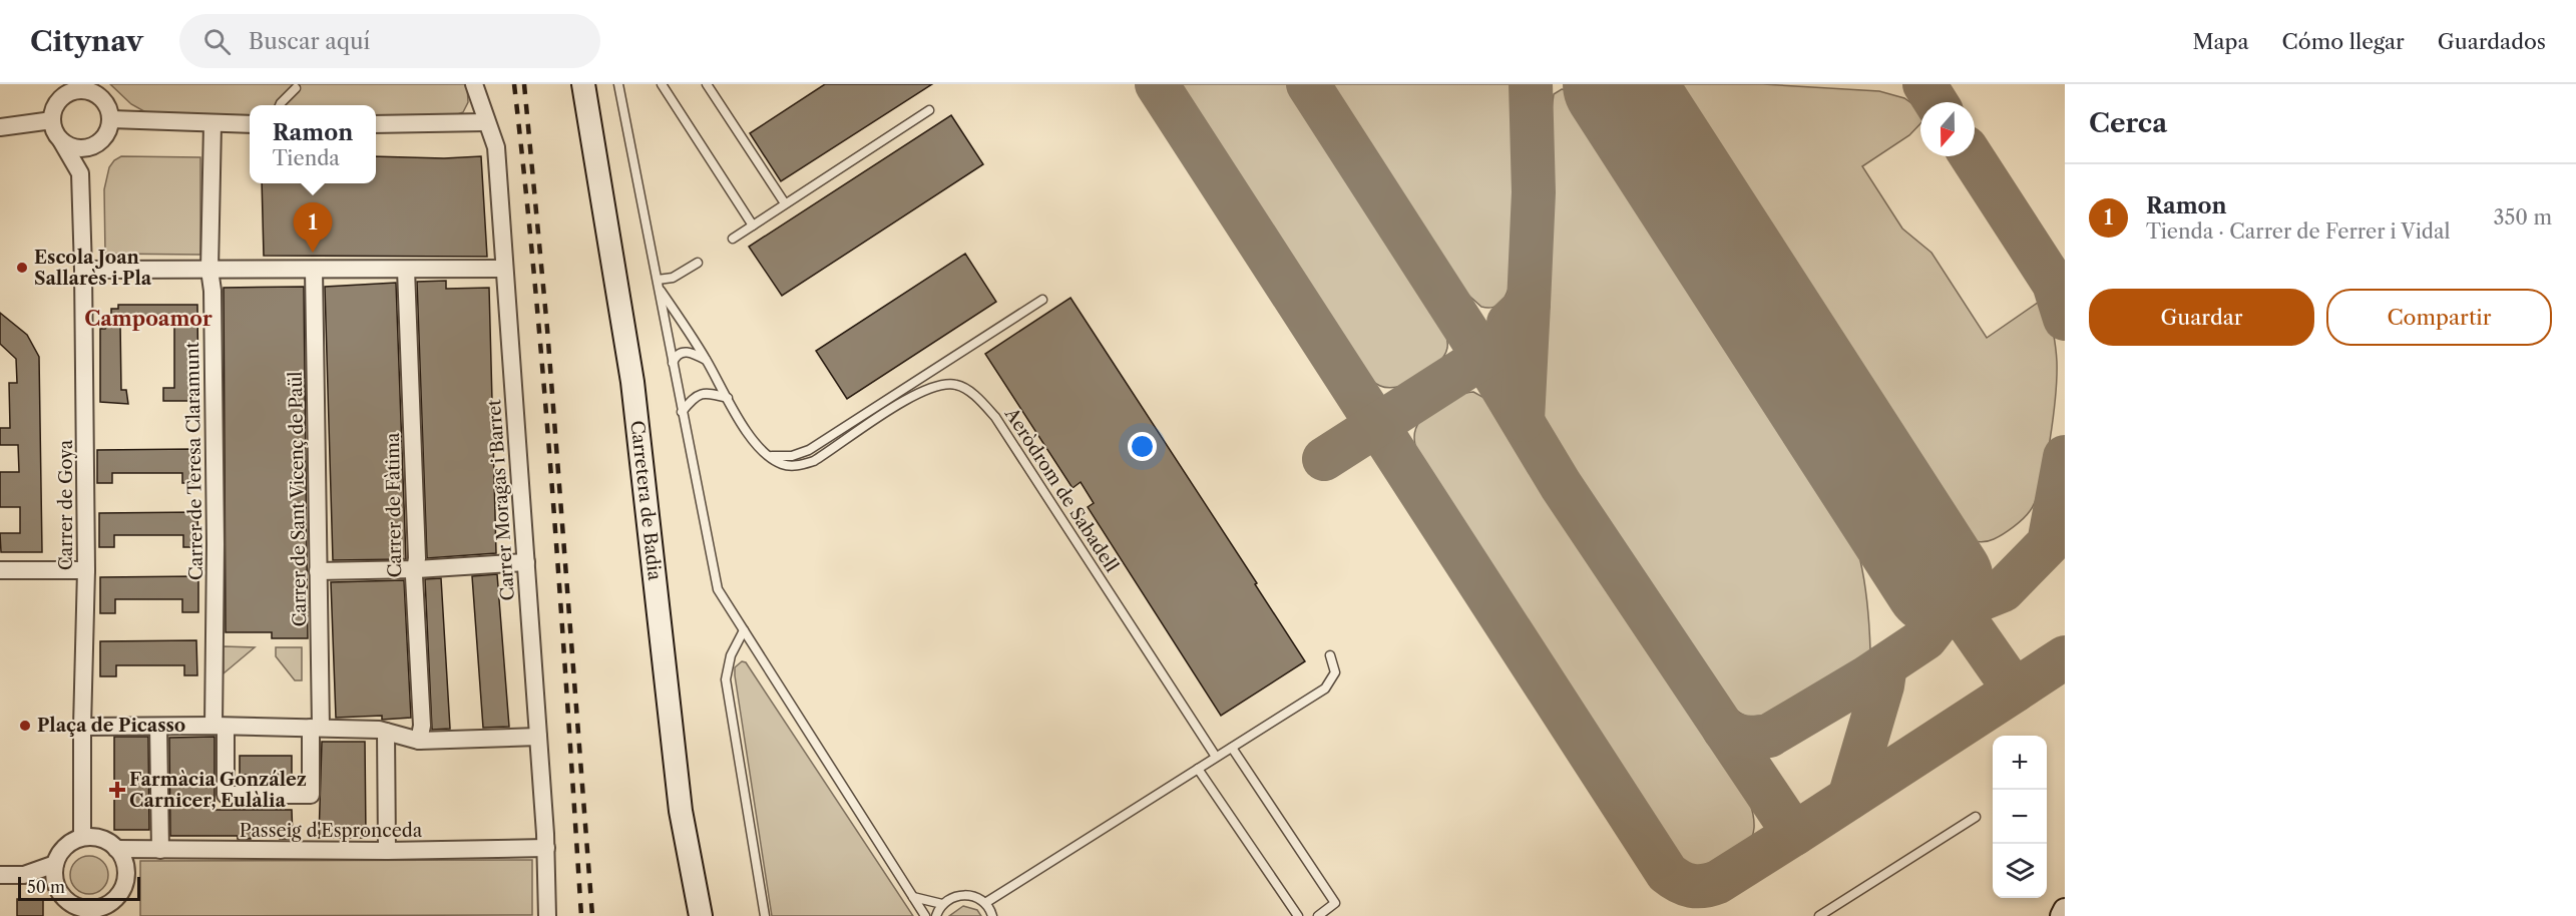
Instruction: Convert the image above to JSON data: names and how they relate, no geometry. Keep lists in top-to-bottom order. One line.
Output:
{"streets":{"street":["Carrer de Teresa Claramunt","Carrer de Sant Vicenç de Paül","Carrer Moragas i Barret","Carretera de Badia","Carrer de Goya","Carrer de Fàtima","Passeig d'Espronceda"],"lane":["Aeròdrom de Sabadell"]},"crossings":[["Carrer de Teresa Claramunt","Carrer de Sant Vicenç de Paül"],["Carrer Moragas i Barret","Passeig d'Espronceda"],["Carrer de Goya","Passeig d'Espronceda"]],"districts":["Campoamor"],"places":{"other":["Escola Joan Sallarès i Pla","Plaça de Picasso"],"health":["Farmàcia González Carnicer, Eulàlia"]},"scale_bar":"50 m","north":"bottom","page":{"header":"Citynav","search":"Buscar aquí","nav":["Mapa","Cómo llegar","Guardados"],"heading":"Cerca","popup":["Ramon","Tienda"],"list":[{"mark":"1","name":"Ramon","note":"Tienda · Carrer de Ferrer i Vidal","value":"350 m"}],"pins":"1","buttons":["Guardar","Compartir"],"map_buttons":["+","−"],"scale":"50 m"}}
